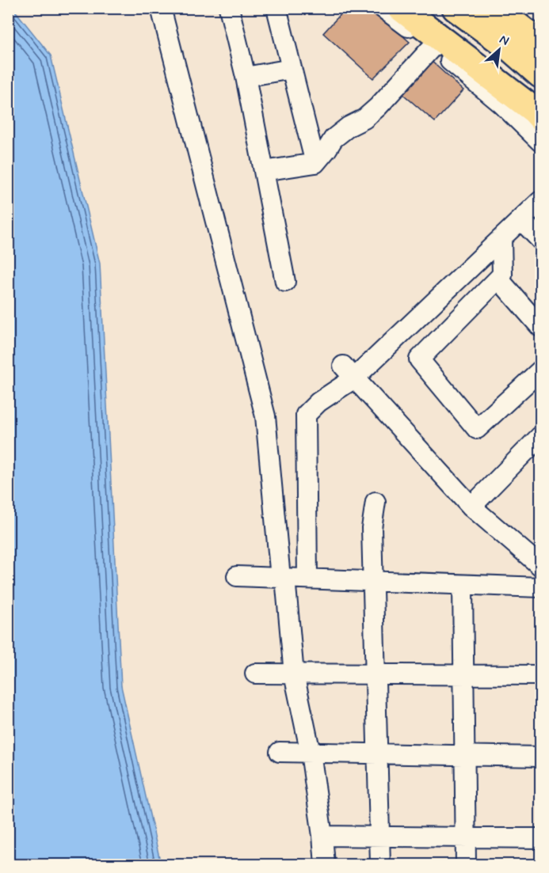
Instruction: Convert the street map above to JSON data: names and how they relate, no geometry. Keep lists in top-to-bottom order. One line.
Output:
{"north":"top right"}
